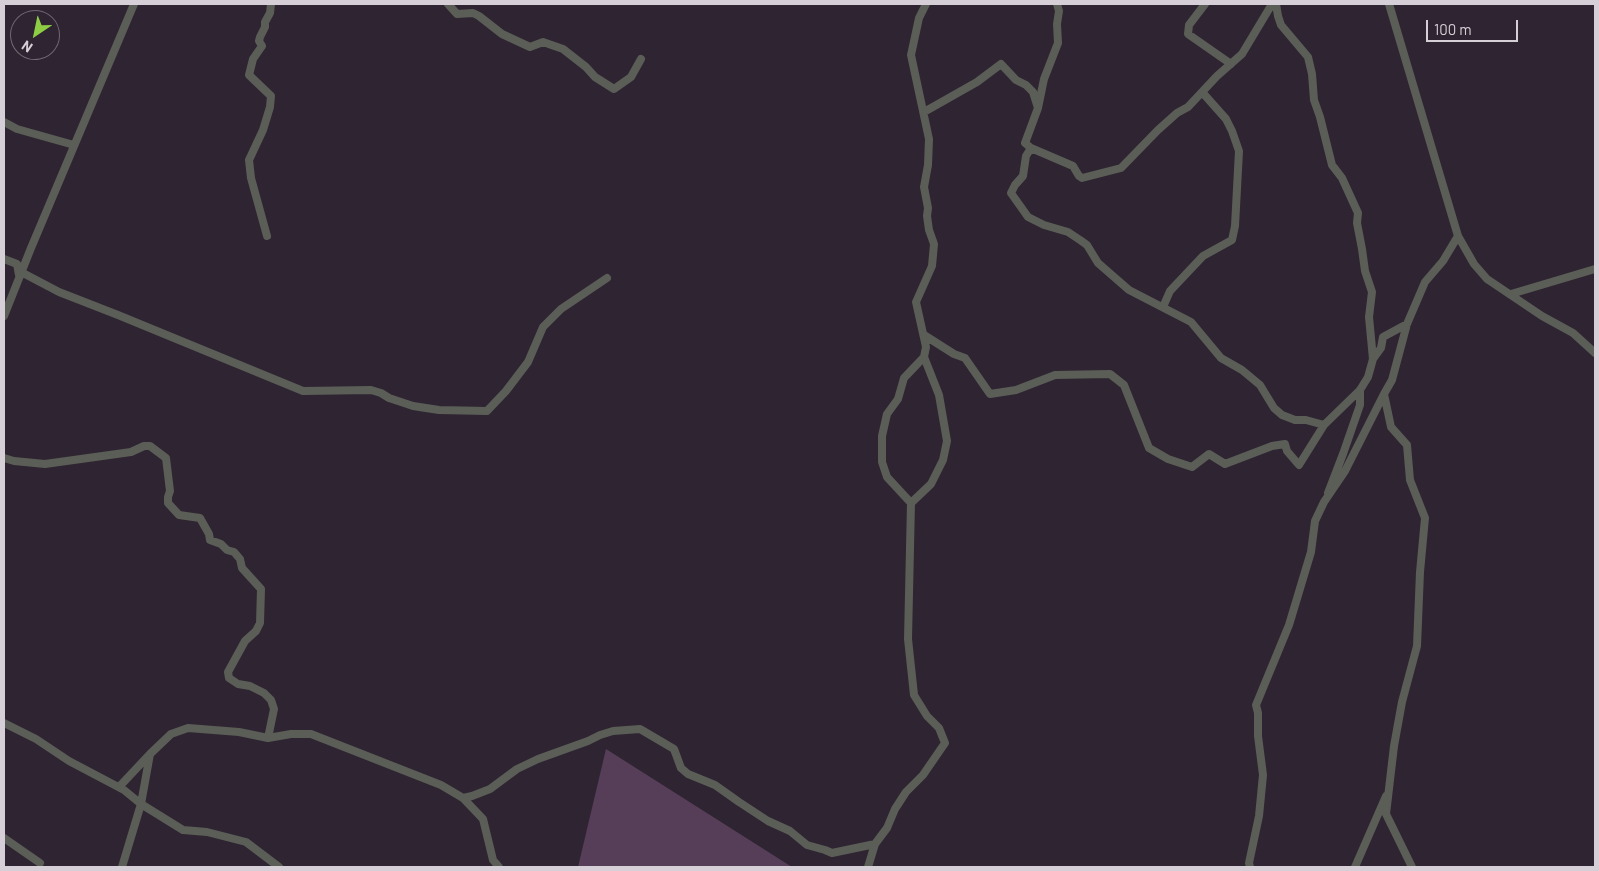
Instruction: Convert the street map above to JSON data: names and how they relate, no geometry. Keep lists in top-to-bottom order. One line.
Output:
{"scale_bar":"100 m","north":"bottom left"}
